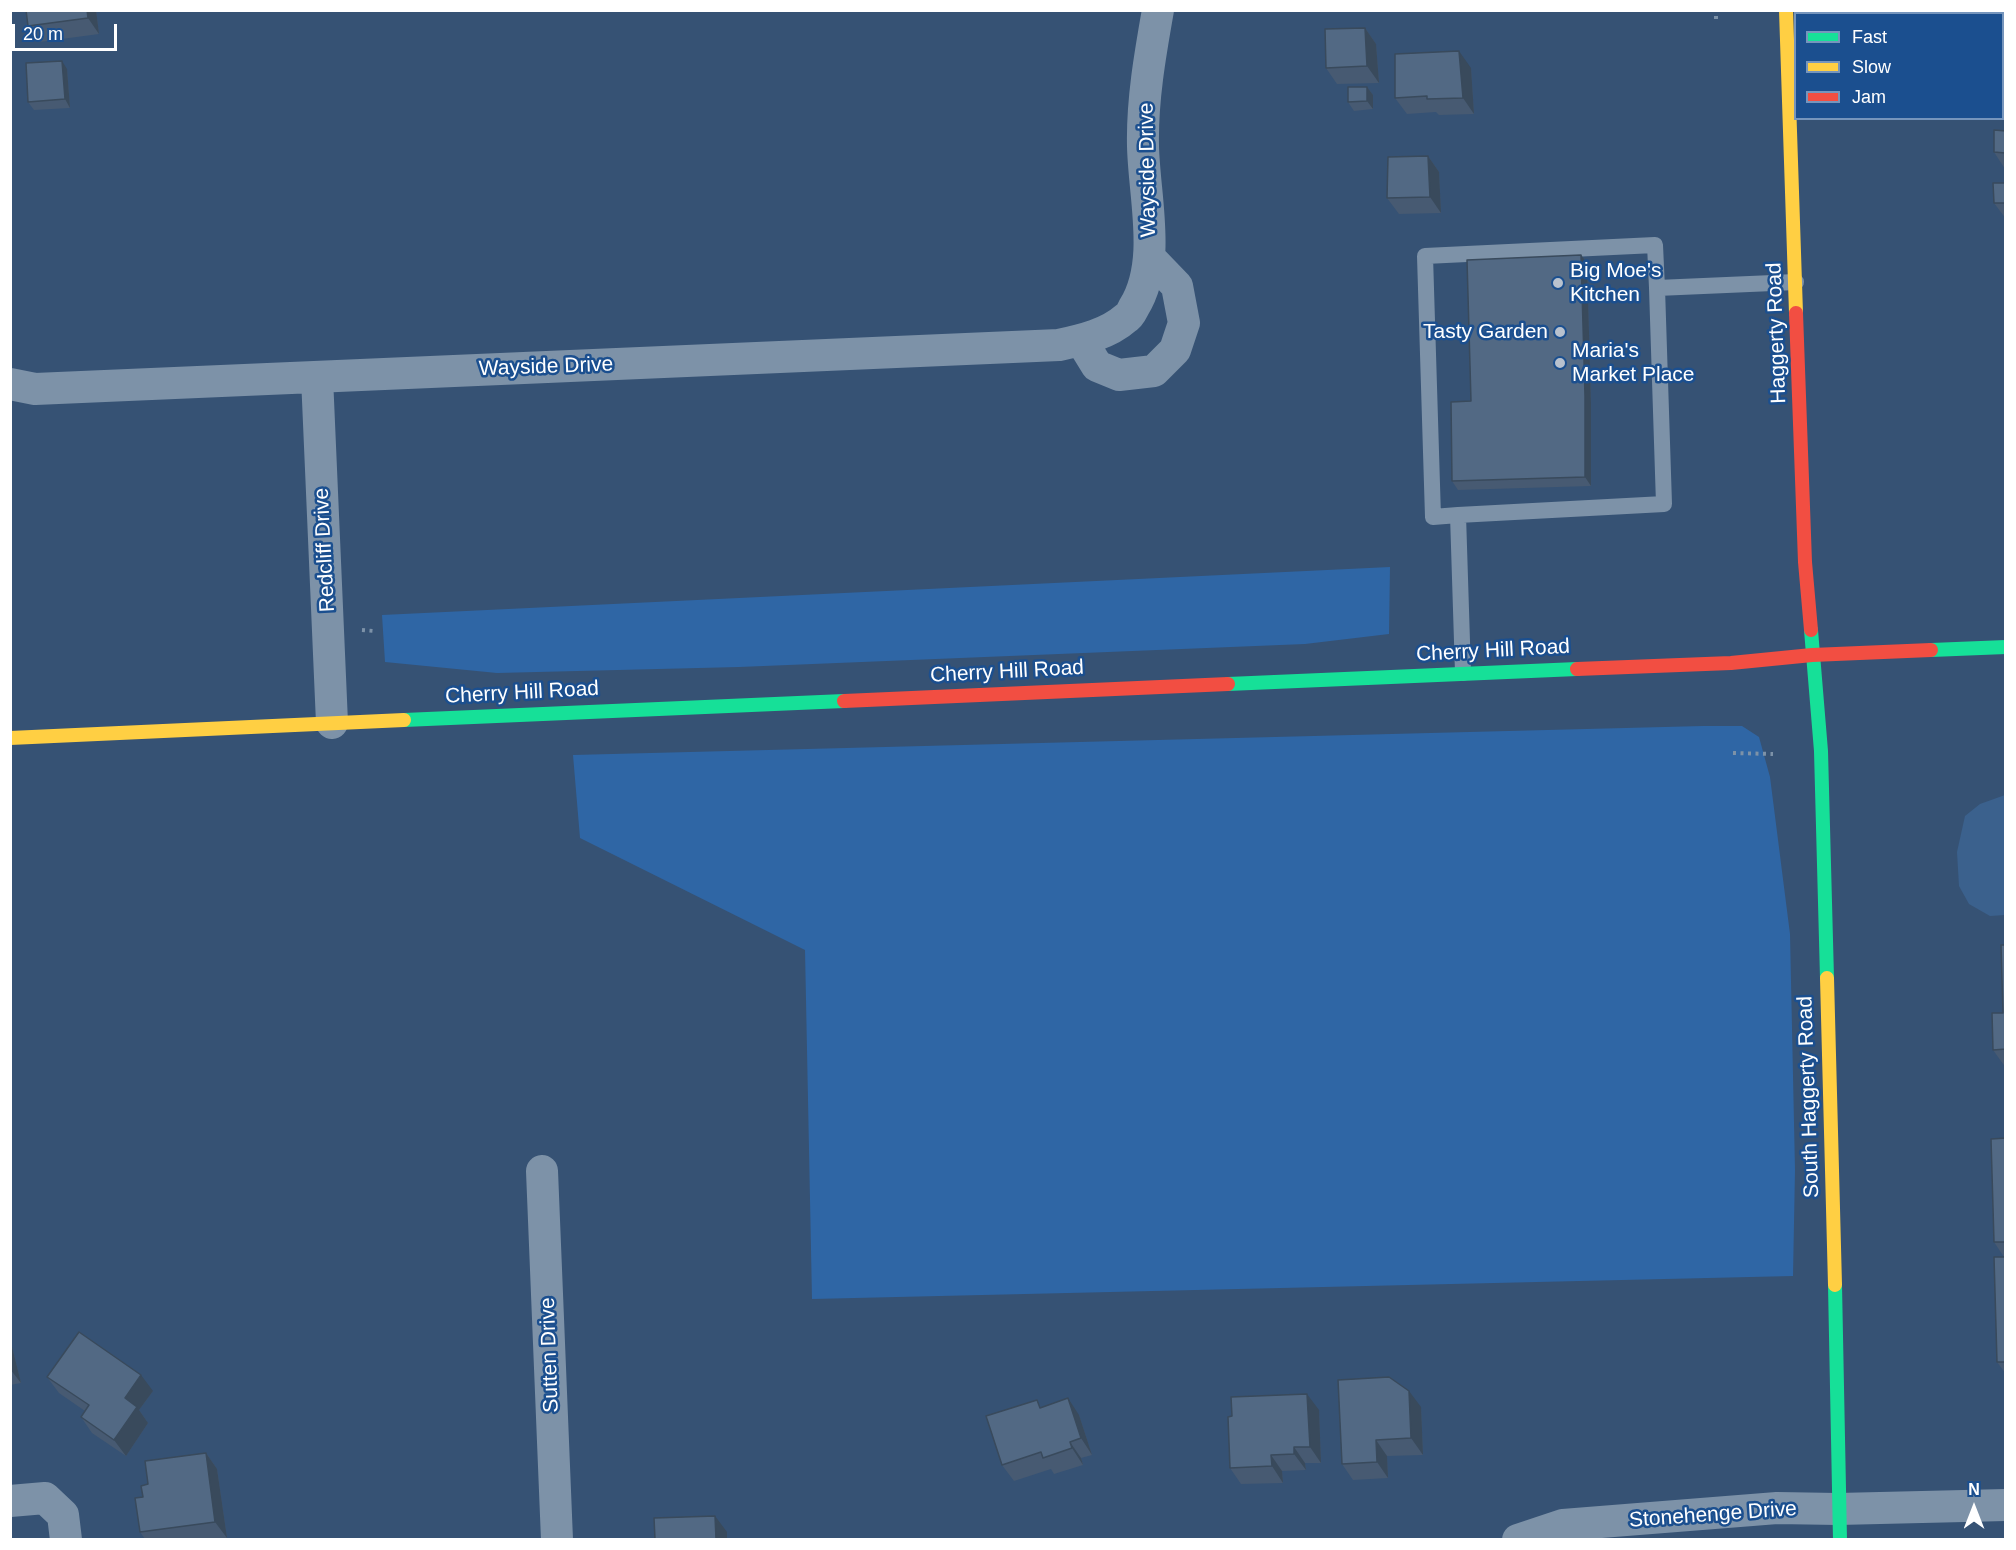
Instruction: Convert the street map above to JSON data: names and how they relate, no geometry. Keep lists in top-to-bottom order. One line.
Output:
{"streets":{"main road":["Haggerty Road","Cherry Hill Road","South Haggerty Road"],"street":["Wayside Drive","Redcliff Drive","Sutten Drive","Stonehenge Drive"]},"crossings":[["Wayside Drive","Redcliff Drive"],["Haggerty Road","Cherry Hill Road"],["Haggerty Road","South Haggerty Road"],["Redcliff Drive","Cherry Hill Road"],["Cherry Hill Road","South Haggerty Road"],["South Haggerty Road","Stonehenge Drive"]],"places":["Big Moe's Kitchen","Tasty Garden","Maria's Market Place"],"legend":["Fast","Slow","Jam"],"scale_bar":"20 m","north":"top"}
